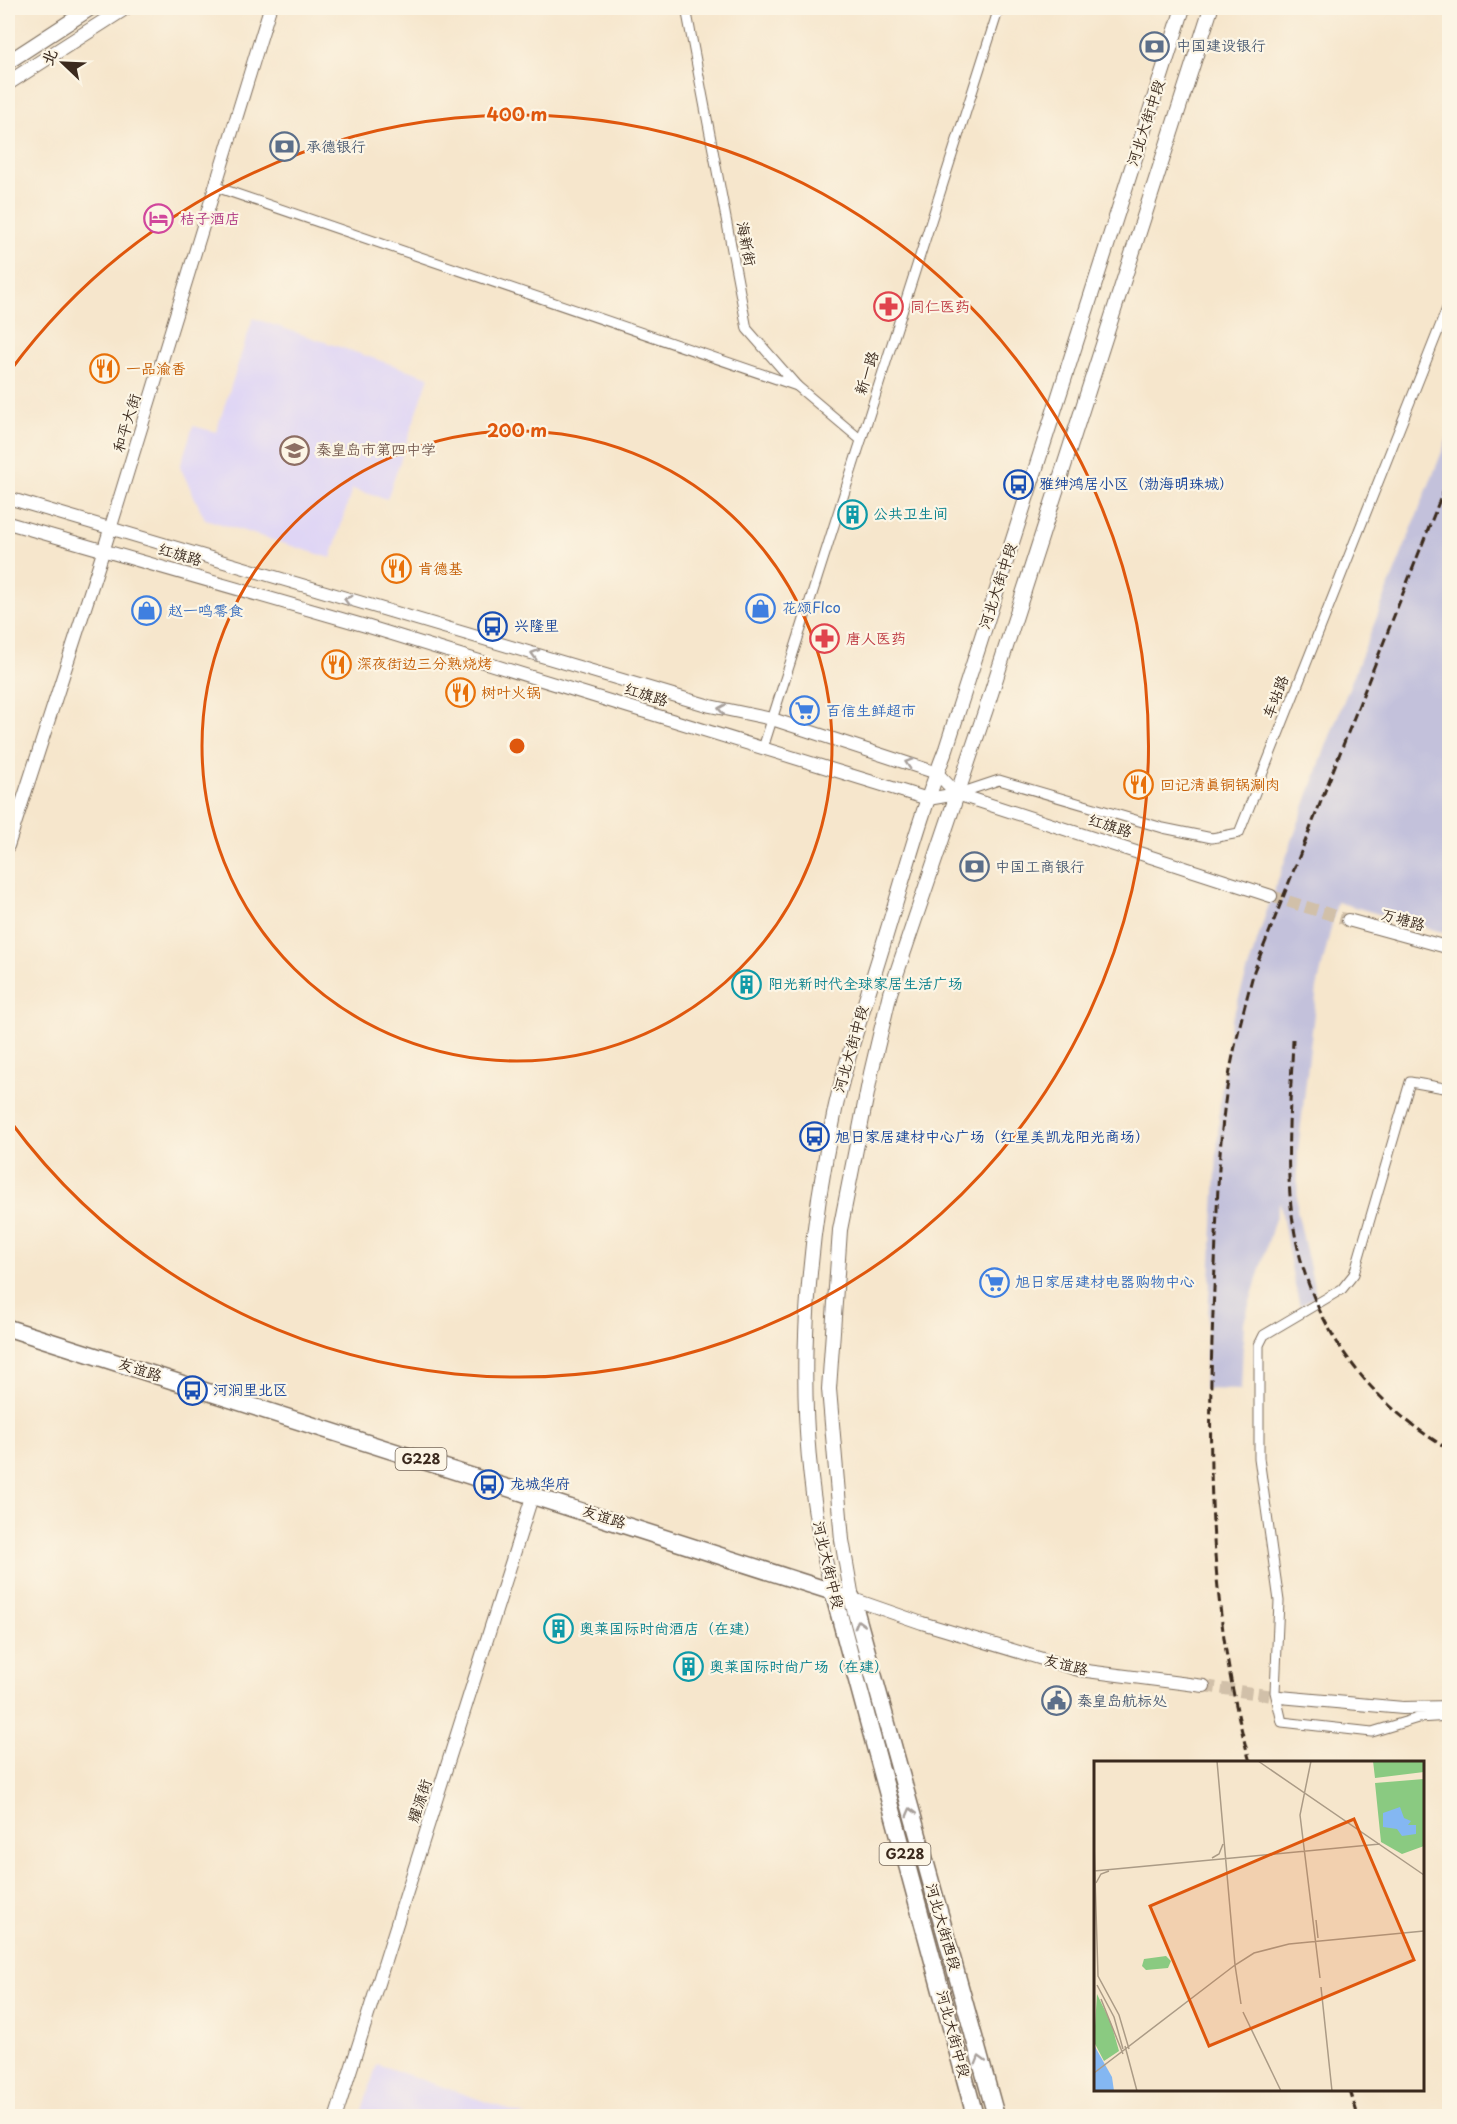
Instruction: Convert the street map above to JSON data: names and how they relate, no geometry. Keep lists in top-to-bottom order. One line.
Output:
{"streets":{"highway":["河北大街中段","友谊路","G228","河北大街西段"],"main road":["和平大街","红旗路","万塘路","耀源街"],"street":["海新街","新一路","车站路"]},"crossings":[["河北大街中段","红旗路"],["河北大街中段","友谊路"],["海新街","新一路"],["新一路","红旗路"],["和平大街","红旗路"],["红旗路","车站路"],["友谊路","耀源街"],["友谊路","河北大街西段"]],"one_way":["河北大街西段"],"places":{"bank":["中国建设银行","承德银行","中国工商银行"],"hotel":["桔子酒店"],"pharmacy":["同仁医药","唐人医药"],"restaurant":["一品渝香","肯德基","深夜街边三分熟烧烤","树叶火锅","回记清真铜锅涮肉"],"school or university":["秦皇岛市第四中学"],"bus stop":["雅绅鸿居小区（渤海明珠城）","兴隆里","旭日家居建材中心广场（红星美凯龙阳光商场）","河涧里北区","龙城华府"],"building":["公共卫生间","阳光新时代全球家居生活广场","奥莱国际时尚酒店（在建）","奥莱国际时尚广场（在建）"],"shop":["花颂Flco","赵一鸣零食"],"supermarket":["百信生鲜超市","旭日家居建材电器购物中心"],"public building":["秦皇岛航标处"]},"north":"top left","rings":["400 m","200 m"]}
